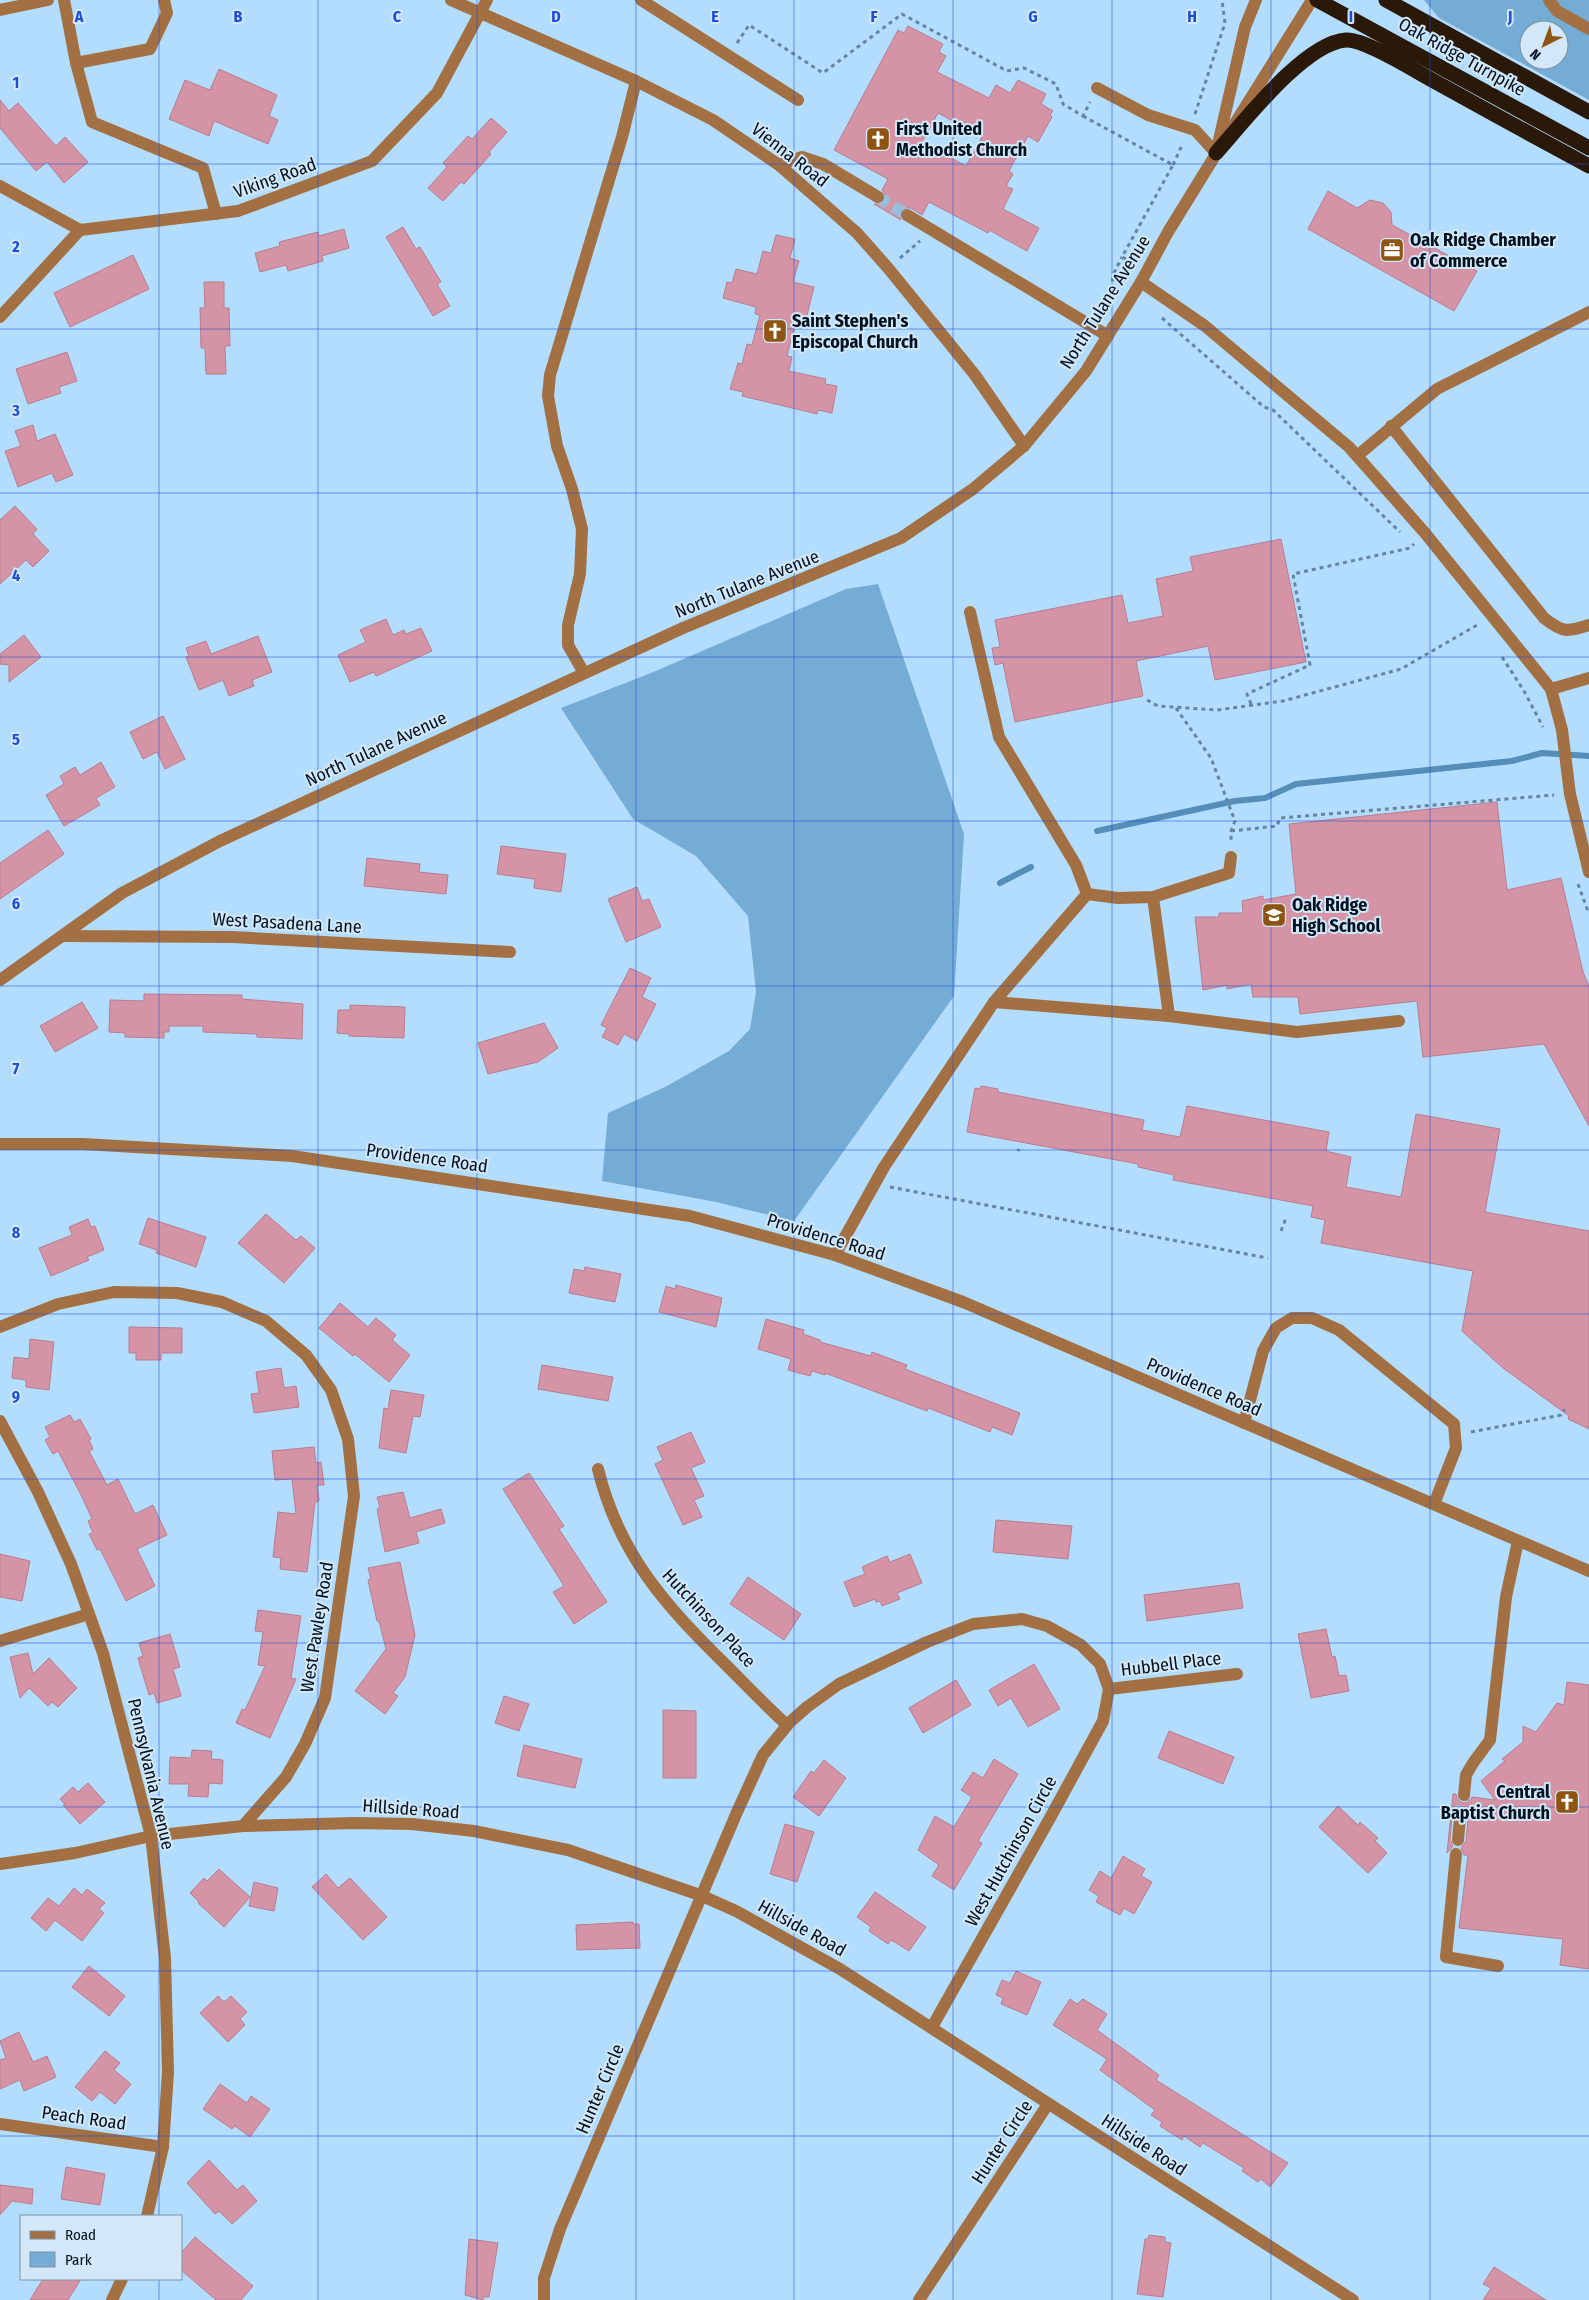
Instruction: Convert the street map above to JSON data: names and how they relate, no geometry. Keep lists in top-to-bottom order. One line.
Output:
{"streets":{"highway":["Oak Ridge Turnpike"],"street":["Vienna Road","Viking Road","North Tulane Avenue","West Pasadena Lane","Providence Road","Hutchinson Place","West Pawley Road","Hubbell Place","Pennsylvania Avenue","Hillside Road","West Hutchinson Circle","Hunter Circle","Peach Road"]},"crossings":[["Vienna Road","Viking Road"],["Vienna Road","North Tulane Avenue"],["North Tulane Avenue","West Pasadena Lane"],["Hutchinson Place","Hunter Circle"],["West Pawley Road","Hillside Road"],["Hubbell Place","West Hutchinson Circle"],["Hubbell Place","Hunter Circle"],["Pennsylvania Avenue","Hillside Road"],["Pennsylvania Avenue","Peach Road"],["Hillside Road","West Hutchinson Circle"],["Hillside Road","Hunter Circle"],["West Hutchinson Circle","Hunter Circle"]],"places":{"church":["First United Methodist Church","Saint Stephen's Episcopal Church","Central Baptist Church"],"office":["Oak Ridge Chamber of Commerce"],"school or university":["Oak Ridge High School"]},"legend":["Road","Park"],"north":"bottom left","grid":{"columns":["A","B","C","D","E","F","G","H","I","J"],"rows":["1","2","3","4","5","6","7","8","9"]}}
